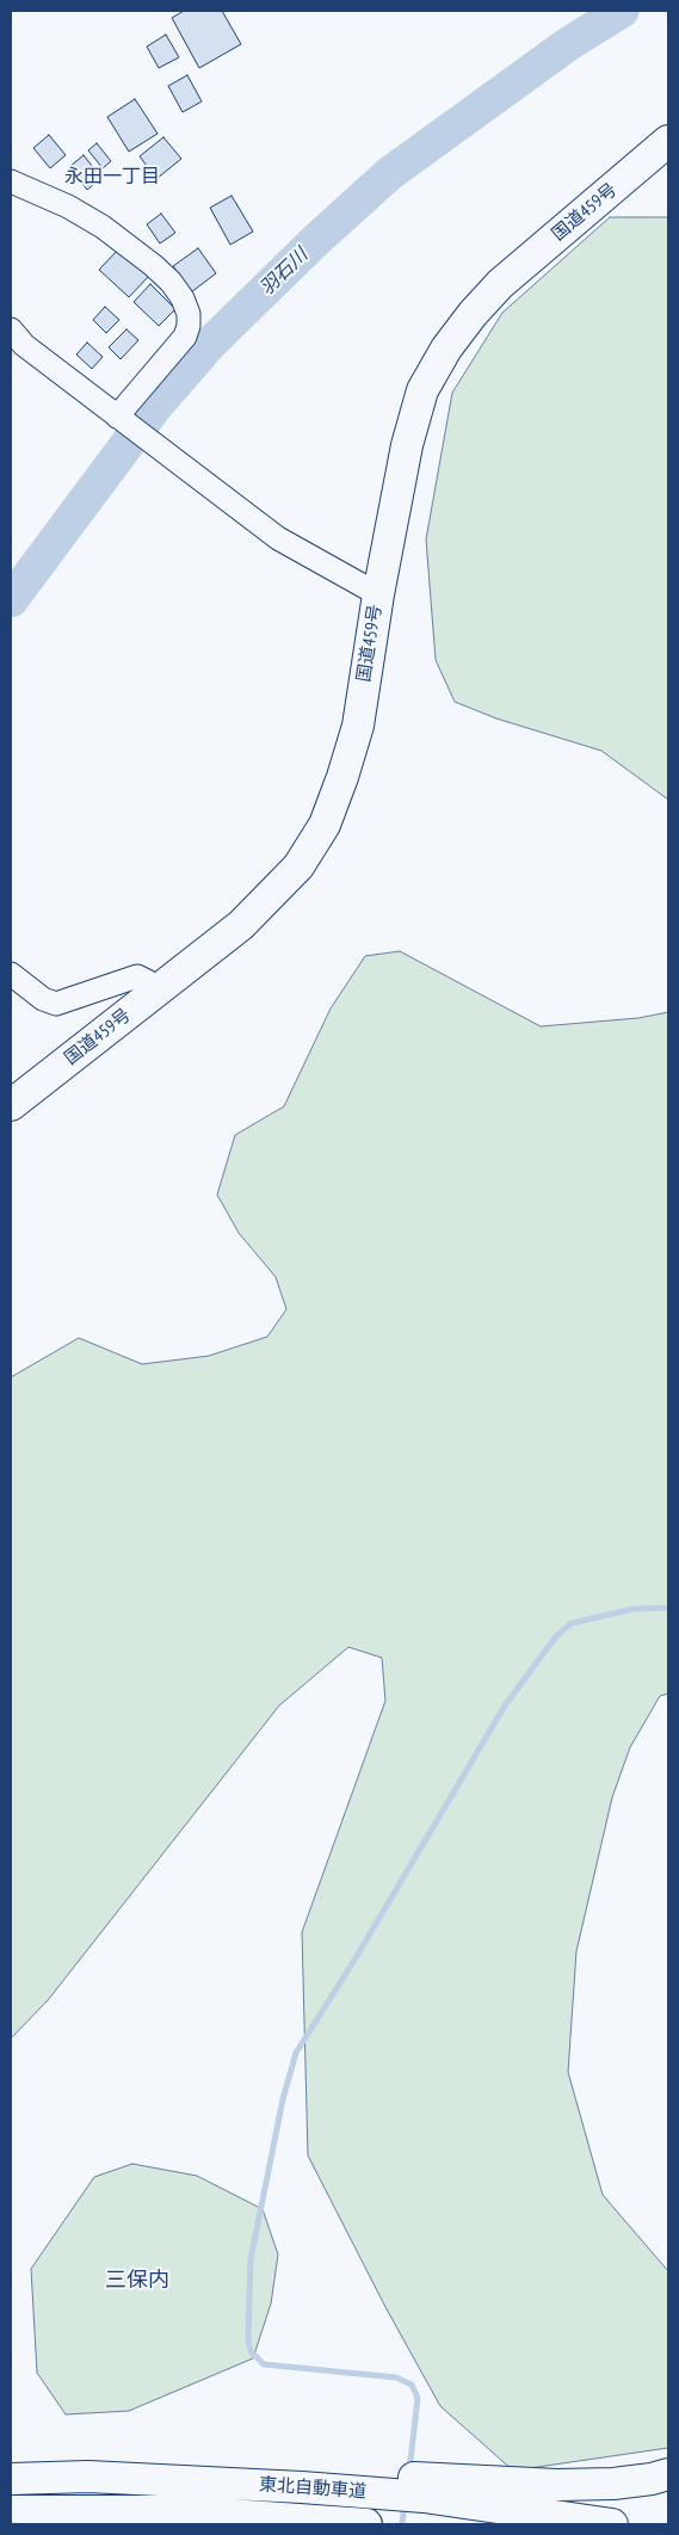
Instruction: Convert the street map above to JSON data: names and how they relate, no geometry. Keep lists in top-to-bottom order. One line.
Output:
{"streets":{"highway":["国道459号","東北自動車道"]},"districts":["永田一丁目","三保内"],"water":["羽石川"]}
